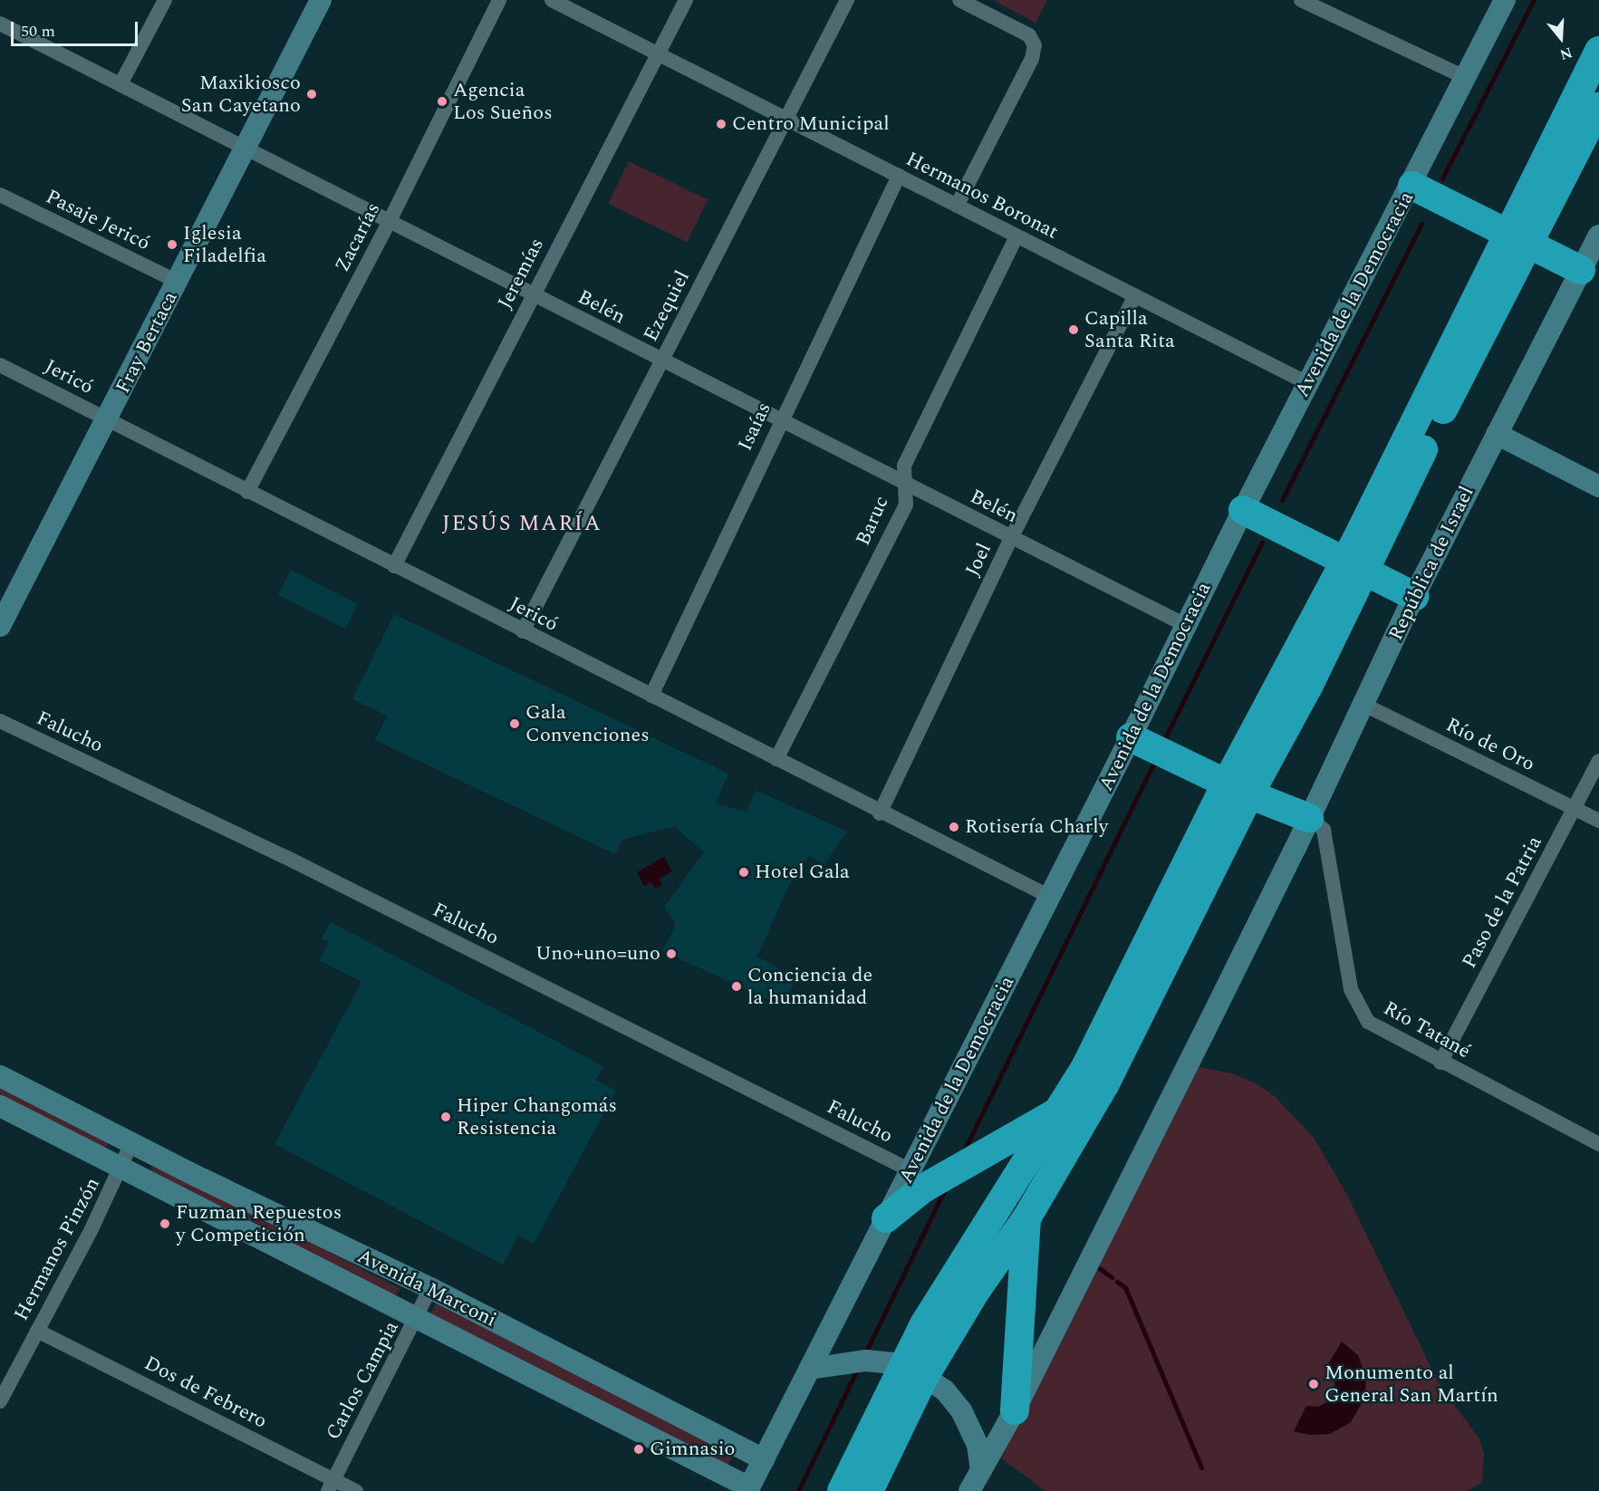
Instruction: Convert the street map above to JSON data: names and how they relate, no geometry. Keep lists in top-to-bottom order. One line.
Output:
{"streets":{"street":["Hermanos Boronat","Pasaje Jericó","Zacarías","Jeremías","Avenida de la Democracia","Ezequiel","Belén","Fray Bertaca","Jericó","Isaías","Baruc","Joel","República de Israel","Falucho","Río de Oro","Paso de la Patria","Río Tatané","Hermanos Pinzón","Avenida Marconi","Carlos Campia","Dos de Febrero"]},"crossings":[["Hermanos Boronat","Jeremías"],["Hermanos Boronat","Avenida de la Democracia"],["Hermanos Boronat","Ezequiel"],["Hermanos Boronat","Isaías"],["Hermanos Boronat","Baruc"],["Hermanos Boronat","Joel"],["Pasaje Jericó","Fray Bertaca"],["Zacarías","Belén"],["Zacarías","Jericó"],["Jeremías","Belén"],["Jeremías","Jericó"],["Avenida de la Democracia","Belén"],["Avenida de la Democracia","Jericó"],["Avenida de la Democracia","Falucho"],["Avenida de la Democracia","Avenida Marconi"],["Ezequiel","Belén"],["Ezequiel","Jericó"],["Belén","Fray Bertaca"],["Belén","Isaías"],["Belén","Baruc"],["Belén","Joel"],["Fray Bertaca","Jericó"],["Jericó","Isaías"],["Jericó","Baruc"],["Jericó","Joel"],["República de Israel","Río de Oro"],["República de Israel","Río Tatané"],["Río de Oro","Paso de la Patria"],["Paso de la Patria","Río Tatané"],["Hermanos Pinzón","Avenida Marconi"],["Hermanos Pinzón","Dos de Febrero"],["Avenida Marconi","Carlos Campia"],["Carlos Campia","Dos de Febrero"]],"districts":["JESÚS MARÍA"],"places":["Maxikiosco San Cayetano","Agencia Los Sueños","Centro Municipal","Iglesia Filadelfia","Capilla Santa Rita","Gala Convenciones","Rotisería Charly","Hotel Gala","Uno+uno=uno","Conciencia de la humanidad","Hiper Changomás Resistencia","Fuzman Repuestos y Competición","Monumento al General San Martín","Gimnasio"],"scale_bar":"50 m","north":"bottom"}
